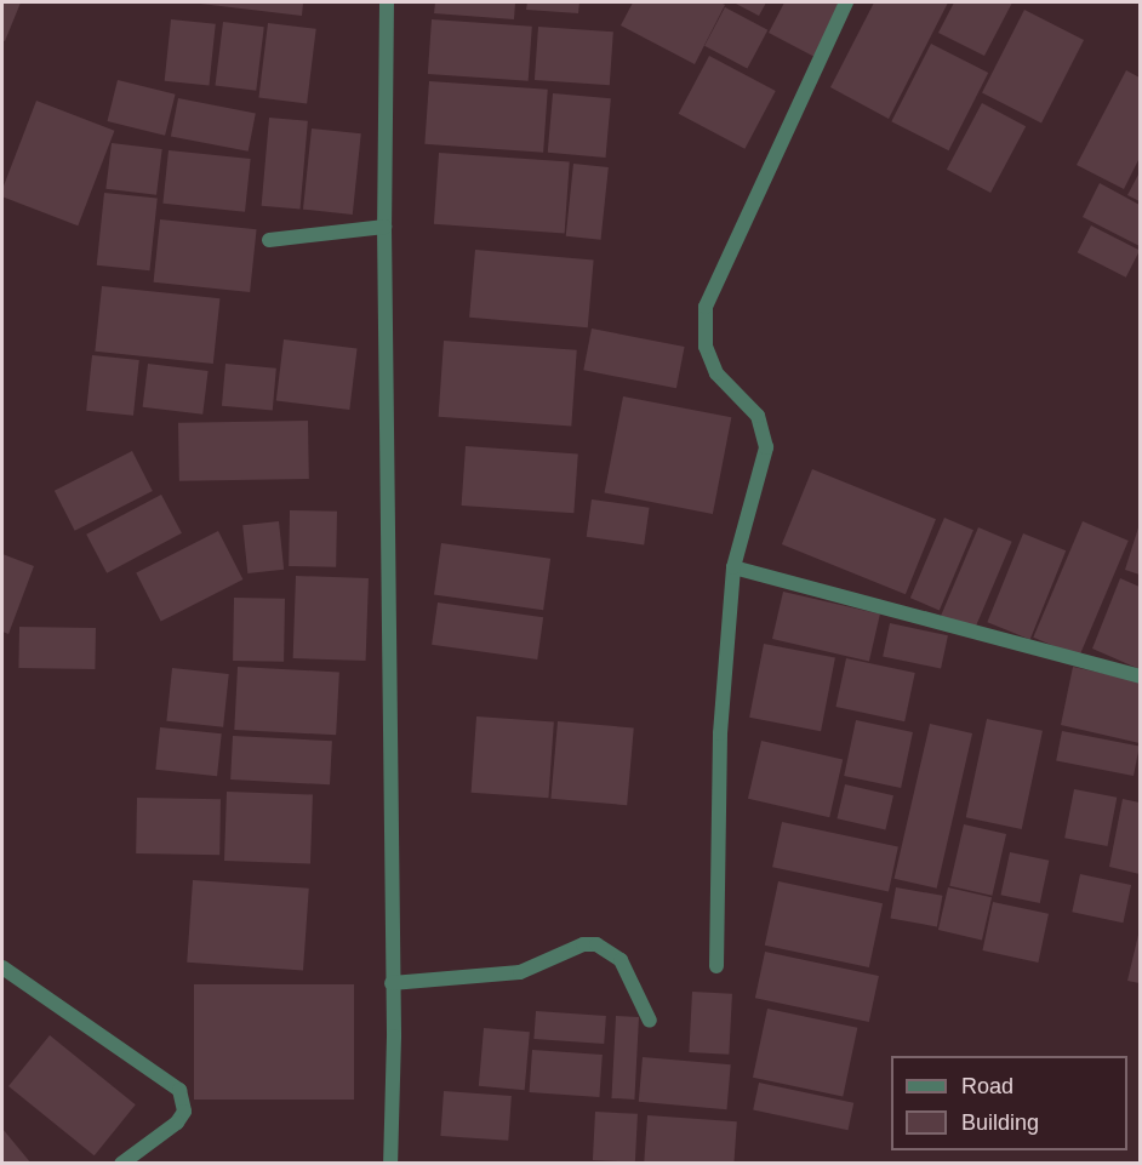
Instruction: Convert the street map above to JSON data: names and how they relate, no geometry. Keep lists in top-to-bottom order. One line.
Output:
{"legend":["Road","Building"]}
